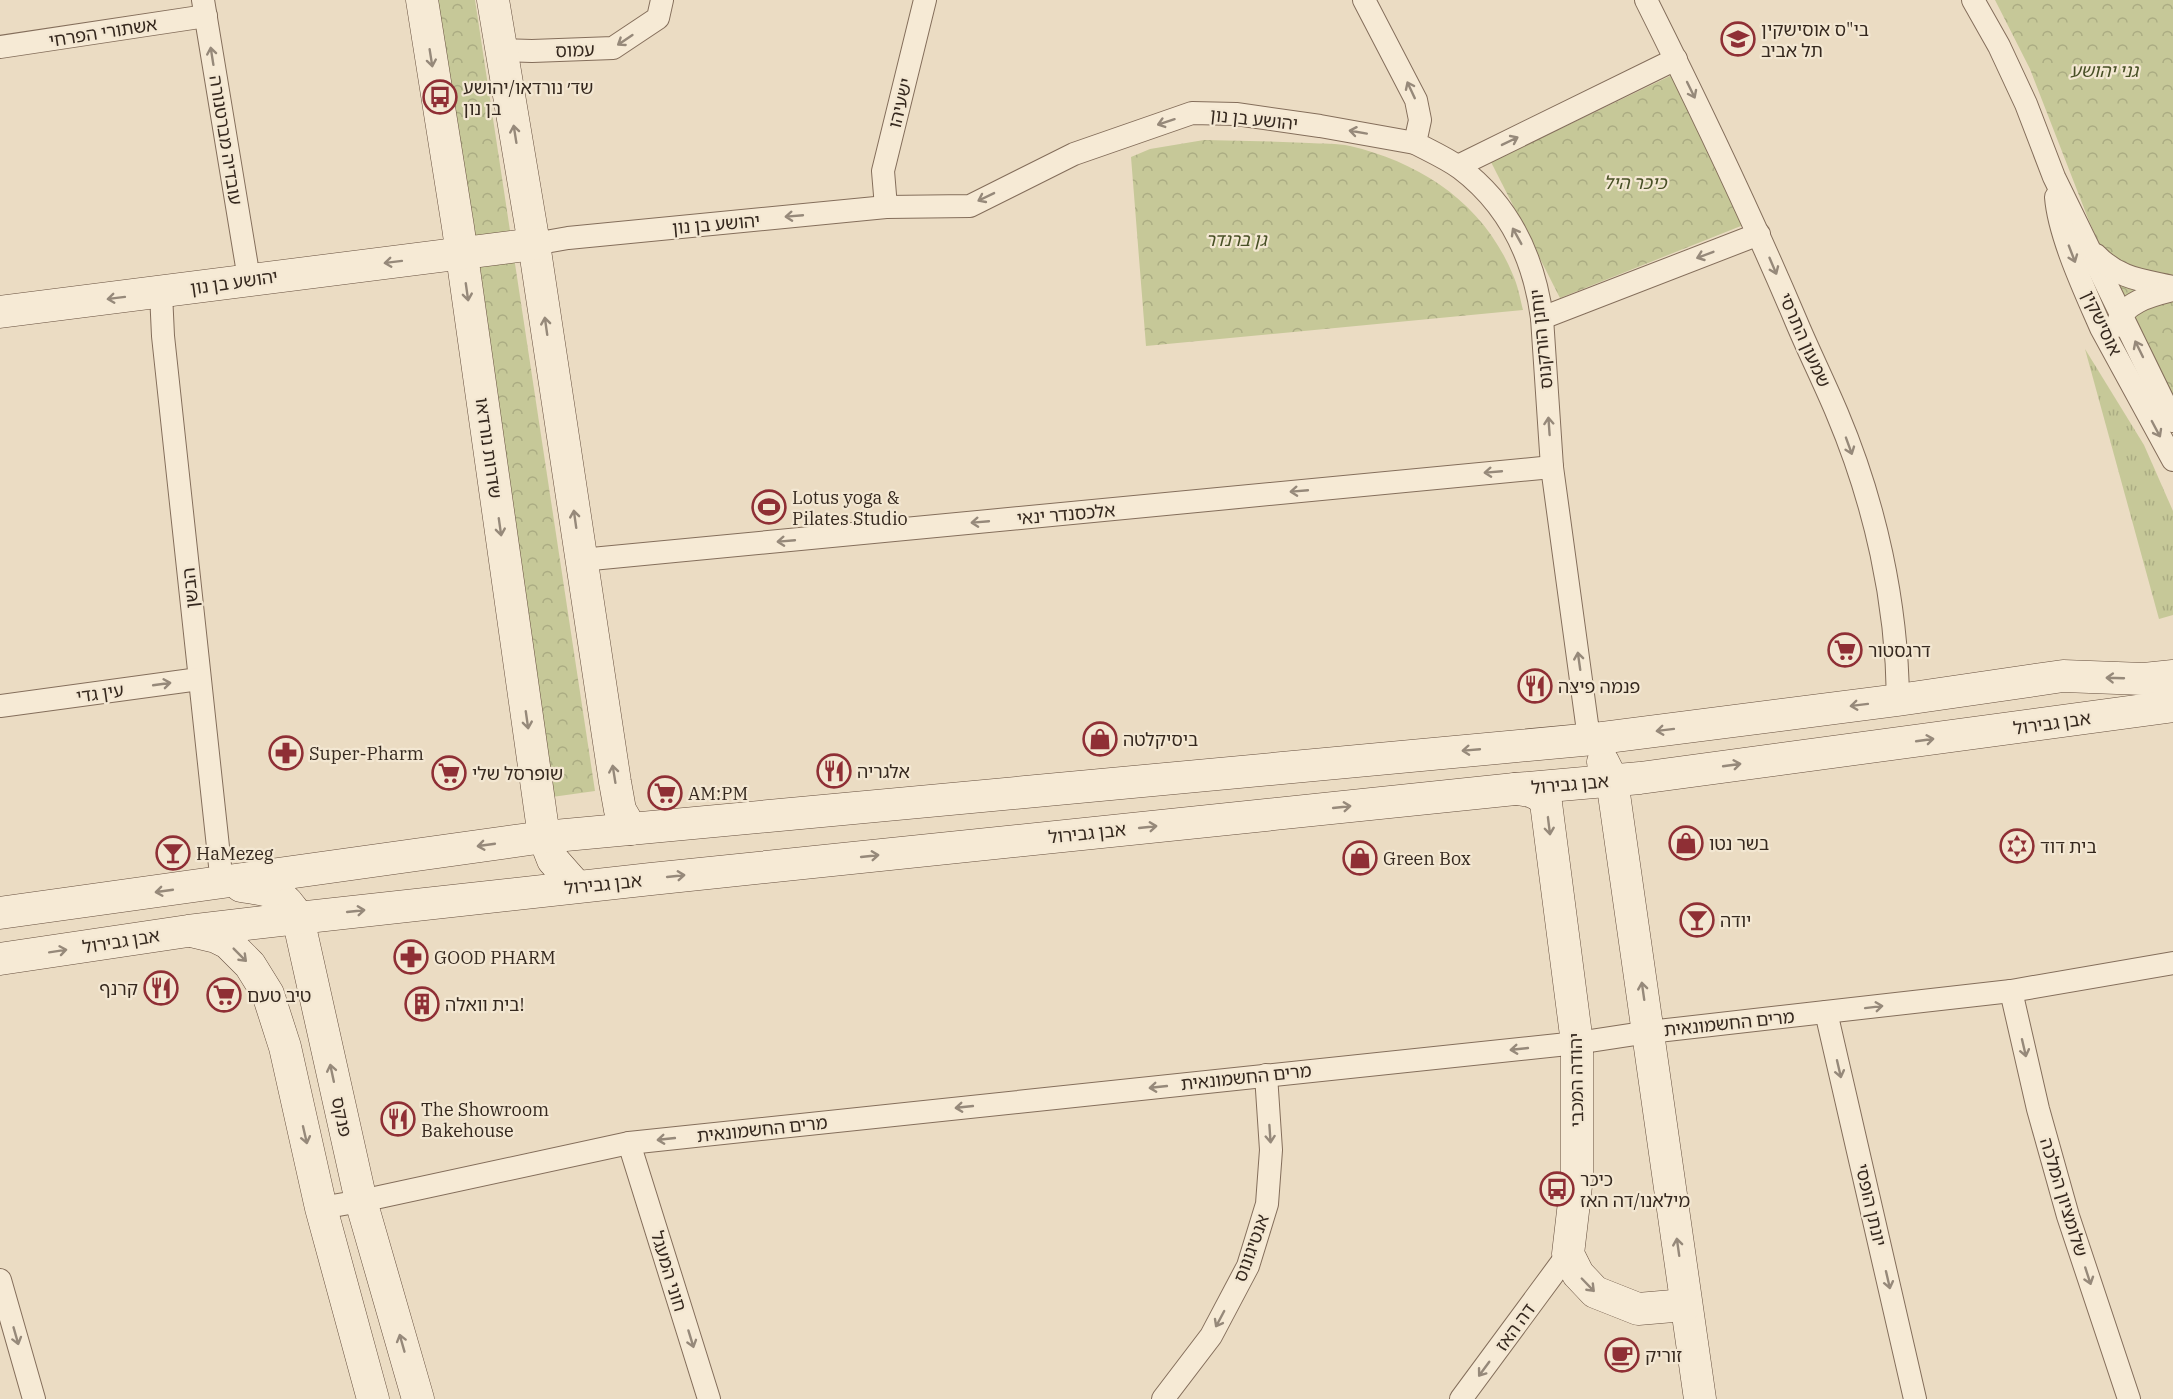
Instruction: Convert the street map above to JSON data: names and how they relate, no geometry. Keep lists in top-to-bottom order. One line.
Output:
{"streets":{"main road":["יהושע בן נון","שדרות נורדאו","אבן גבירול","יהודה המכבי","פנקס"],"street":["אשתורי הפרחי","עמוס","ישעיהו","עובדיה מברטנורה","אוסישקין","יוחנן הורקנוס","שמעון התרסי","אלכסנדר ינאי","הבשן","עין גדי","מרים החשמונאית","שלומציון המלכה","יונתן הופסי","אנטיגונוס","חוני המעגל","דה האז"]},"crossings":[["אשתורי הפרחי","עובדיה מברטנורה"],["ישעיהו","יהושע בן נון"],["יהושע בן נון","עובדיה מברטנורה"],["יהושע בן נון","יוחנן הורקנוס"],["יהושע בן נון","שדרות נורדאו"],["יהושע בן נון","הבשן"],["יוחנן הורקנוס","אלכסנדר ינאי"],["שדרות נורדאו","אבן גבירול"],["הבשן","עין גדי"],["הבשן","פנקס"],["אבן גבירול","יהודה המכבי"],["אבן גבירול","פנקס"],["מרים החשמונאית","יהודה המכבי"],["מרים החשמונאית","פנקס"],["מרים החשמונאית","שלומציון המלכה"],["מרים החשמונאית","יונתן הופסי"],["מרים החשמונאית","אנטיגונוס"],["מרים החשמונאית","חוני המעגל"],["יהודה המכבי","דה האז"]],"one_way":["עמוס","יהושע בן נון","עובדיה מברטנורה","יוחנן הורקנוס","שמעון התרסי","אלכסנדר ינאי","עין גדי","שלומציון המלכה","יונתן הופסי","אנטיגונוס","חוני המעגל","דה האז"],"parks":["גני יהושע","כיכר היל","גן ברנדר"],"places":{"school or university":["בי\"ס אוסישקין תל אביב"],"bus stop":["שד׳ נורדאו/יהושע בן נון","כיכר מילאנו/דה האז"],"sports":["Lotus yoga & Pilates Studio"],"supermarket":["דרגסטור","שופרסל שלי","AM:PM","טיב טעם"],"restaurant":["פנמה פיצה","אלגריה","קרנף","The Showroom Bakehouse"],"shop":["ביסיקלטה","בשר נטו","Green Box"],"pharmacy":["Super-Pharm","GOOD PHARM"],"synagogue":["בית דוד"],"bar":["HaMezeg","יודה"],"building":["בית וואלה!"],"cafe":["זוריק"]}}
